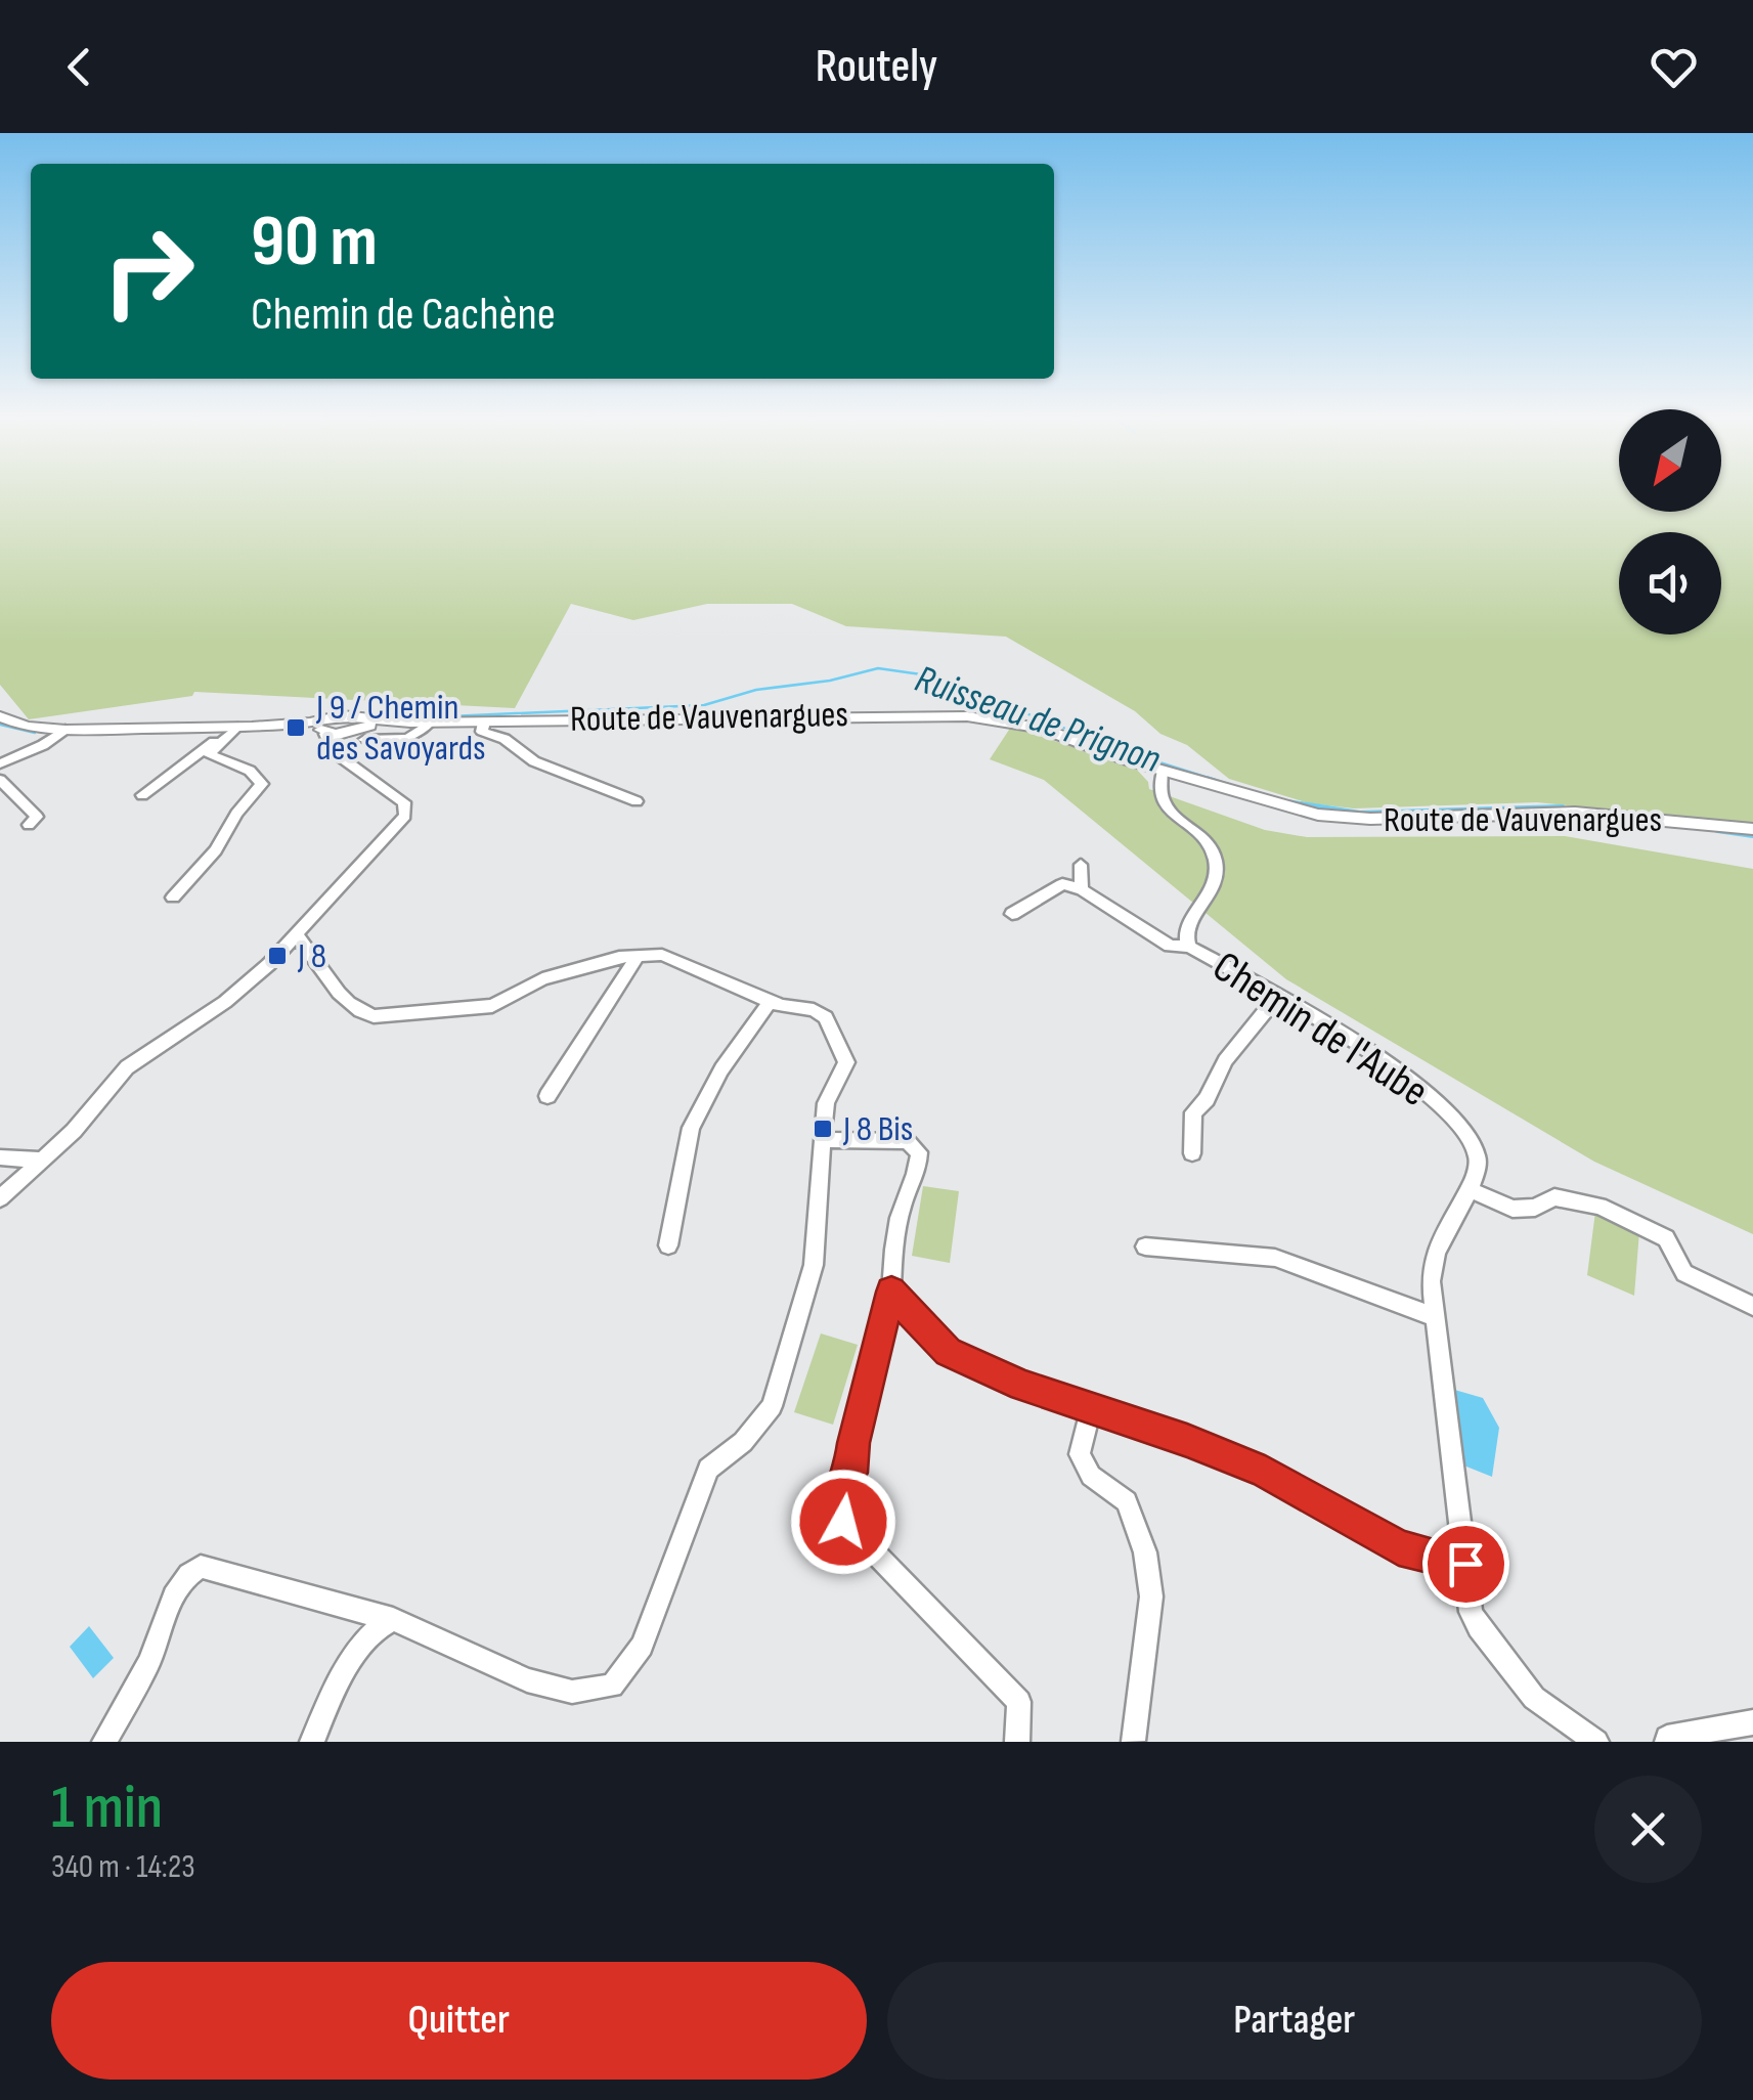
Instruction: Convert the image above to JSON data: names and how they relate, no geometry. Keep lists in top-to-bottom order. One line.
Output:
{"streets":{"main road":["Route de Vauvenargues"],"street":["Chemin de l'Aube"]},"crossings":[["Route de Vauvenargues","Chemin de l'Aube"]],"water":["Ruisseau de Prignon"],"places":{"transit":["J 9 / Chemin des Savoyards","J 8","J 8 Bis"]},"north":"bottom left","page":{"header":"Routely","turn":["90 m","Chemin de Cachène"],"heading":["1 min","340 m · 14:23"],"buttons":["Quitter","Partager"]}}
